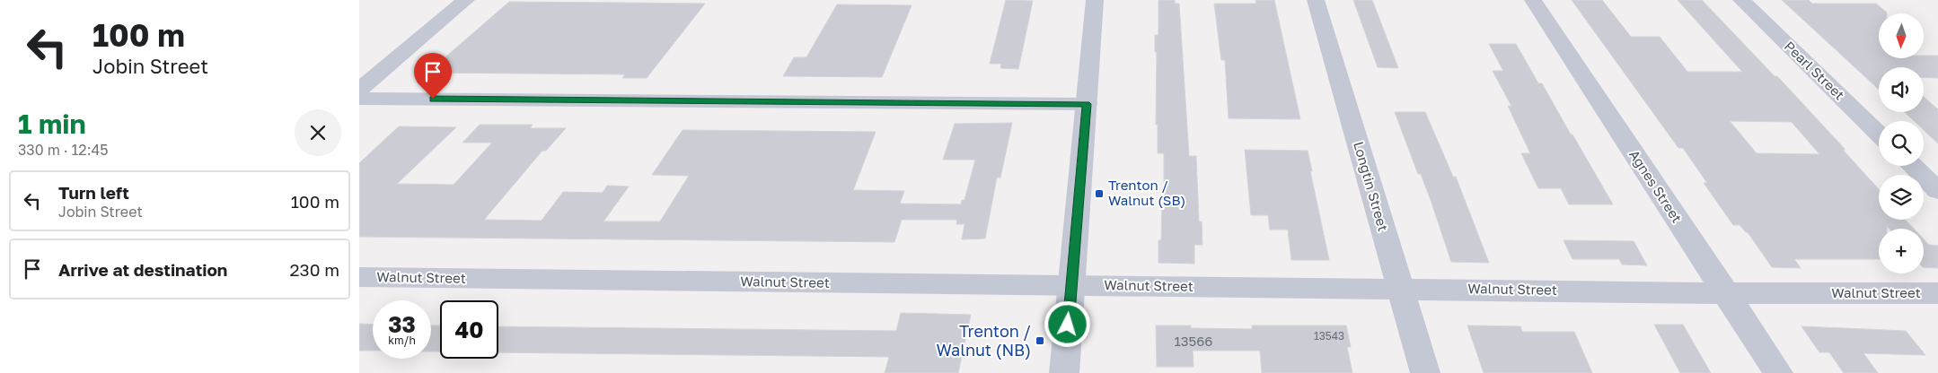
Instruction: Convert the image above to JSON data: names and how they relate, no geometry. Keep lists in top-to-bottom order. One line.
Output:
{"streets":{"street":["Pearl Street","Longtin Street","Agnes Street","Walnut Street"]},"crossings":[["Longtin Street","Walnut Street"],["Agnes Street","Walnut Street"]],"places":{"transit":["Trenton / Walnut (SB)","Trenton / Walnut (NB)"]},"house_numbers":["13543","13566"],"north":"bottom","page":{"turn":["100 m","Jobin Street"],"map_buttons":"+","heading":["1 min","330 m · 12:45"],"list":[{"name":"Turn left","note":"Jobin Street","value":"100 m"},{"name":"Arrive at destination","value":"230 m"}],"speed":"33 km/h","limit":"40"}}
